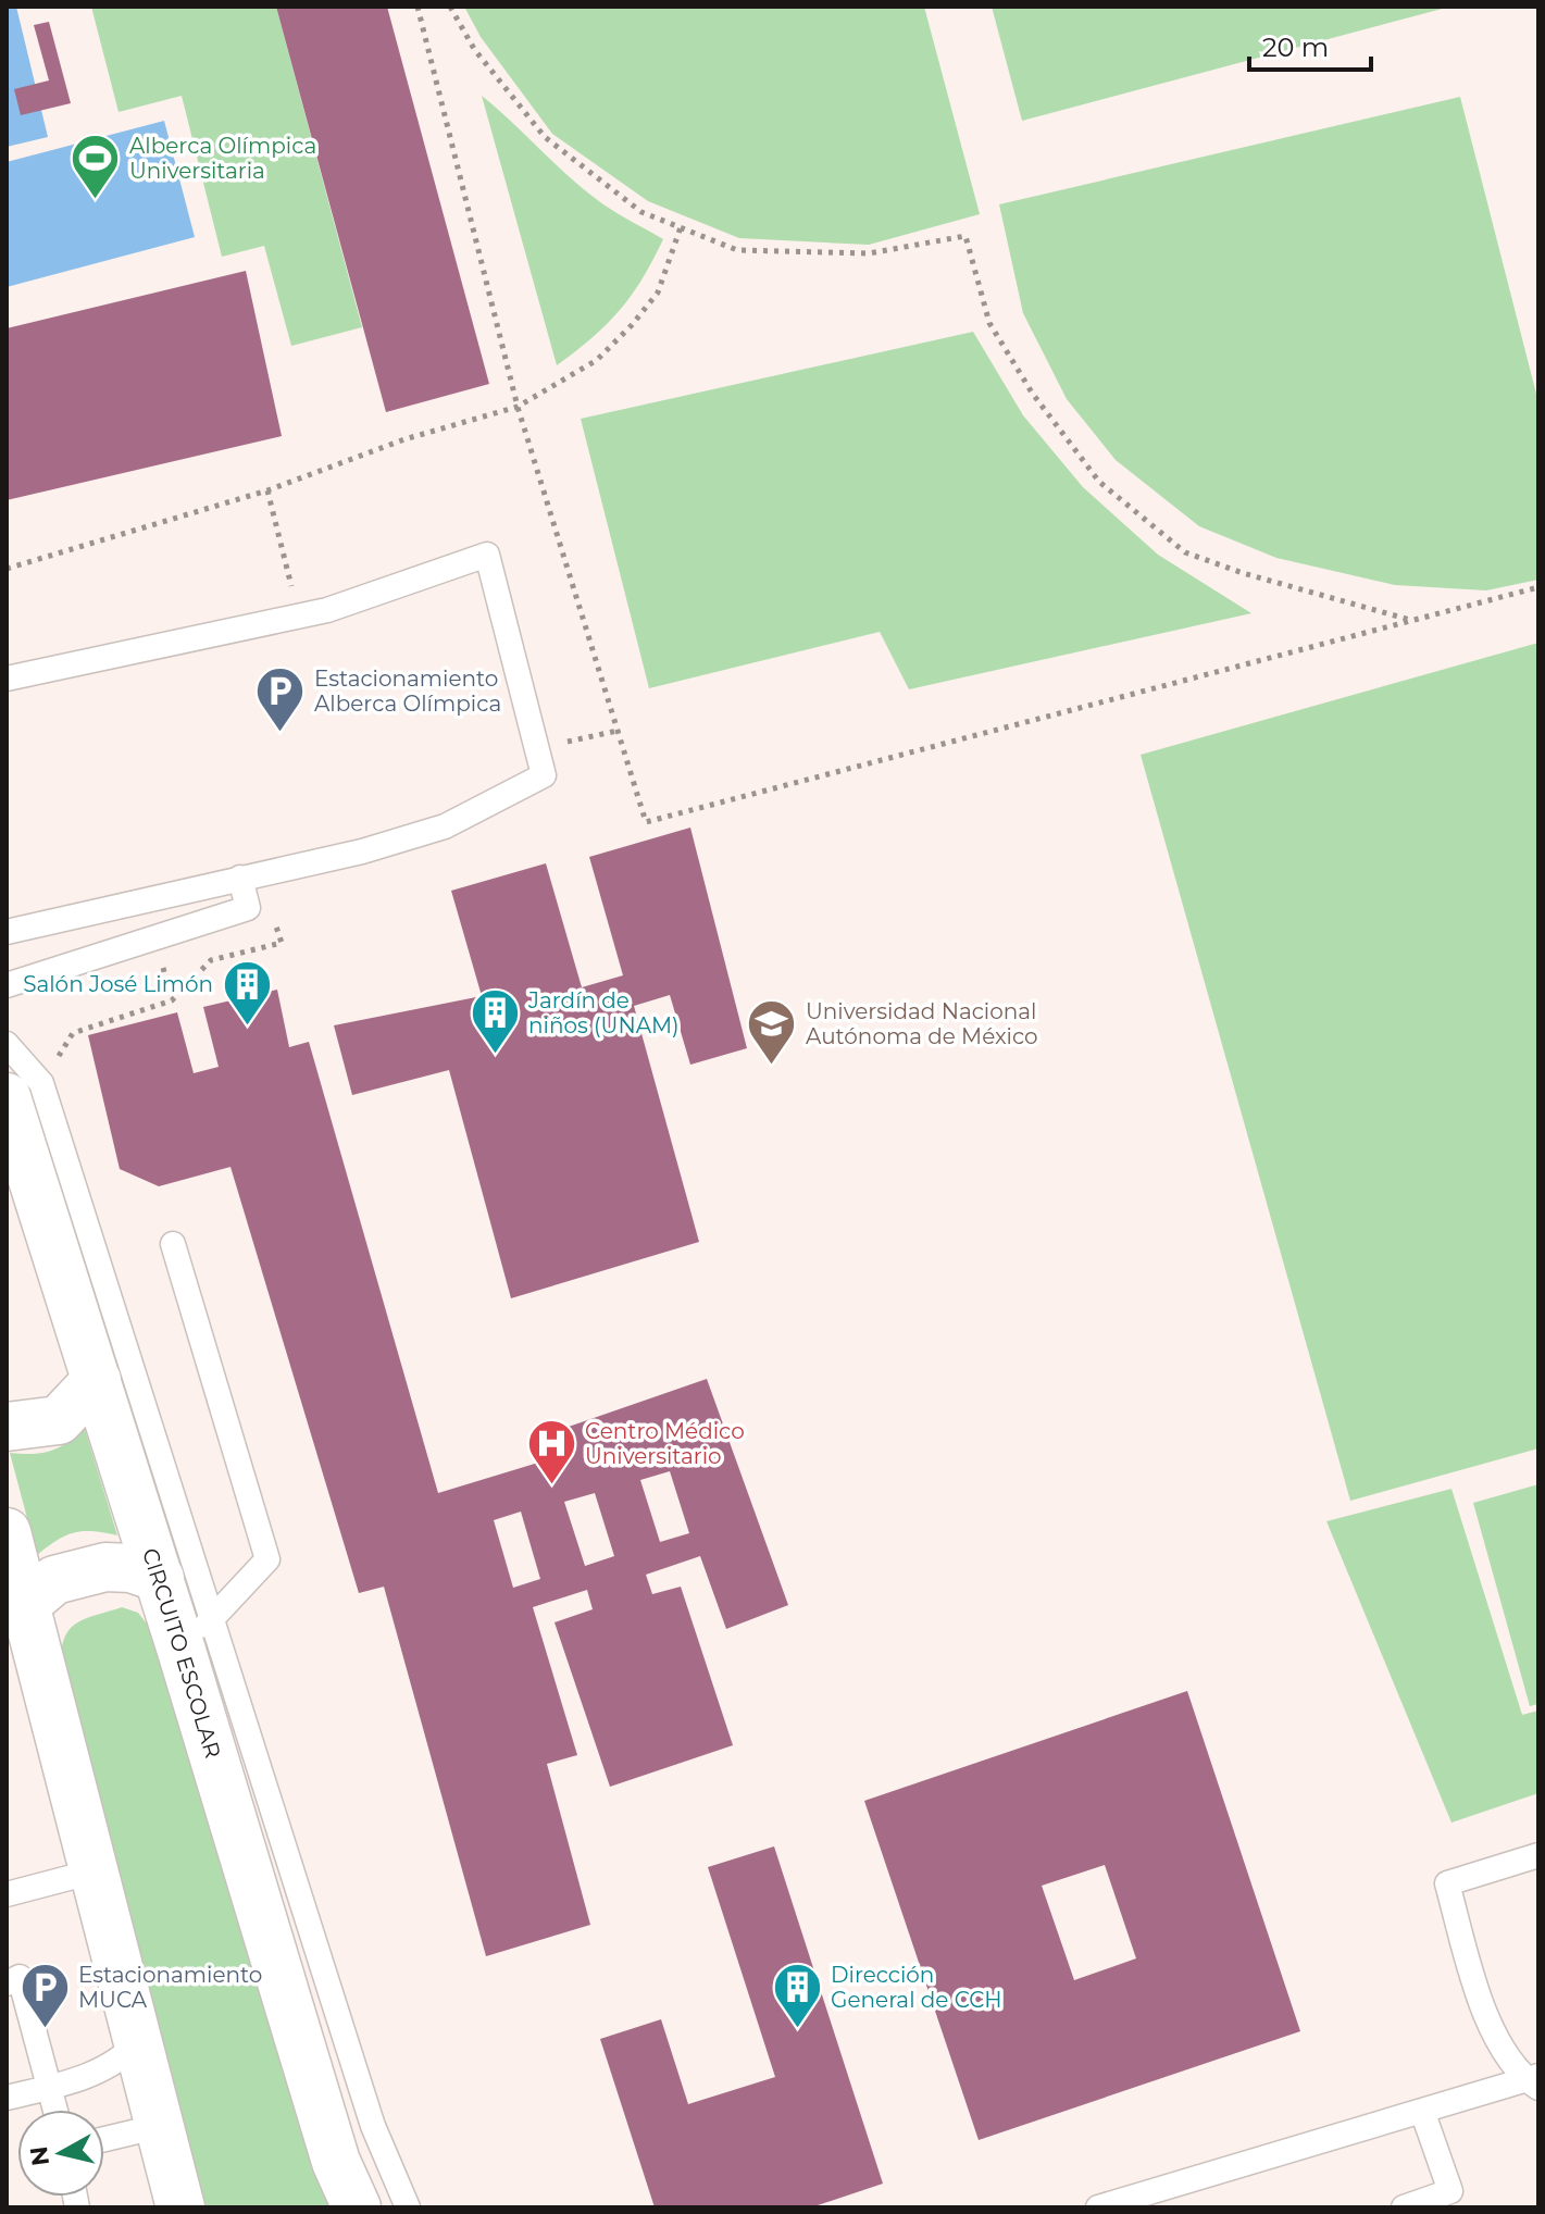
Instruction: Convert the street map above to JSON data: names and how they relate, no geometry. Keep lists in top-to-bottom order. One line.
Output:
{"streets":{"street":["CIRCUITO ESCOLAR"]},"places":{"sports":["Alberca Olímpica Universitaria"],"parking":["Estacionamiento Alberca Olímpica","Estacionamiento MUCA"],"building":["Salón José Limón","Jardín de niños (UNAM)","Dirección General de CCH"],"school or university":["Universidad Nacional Autónoma de México"],"hospital":["Centro Médico Universitario"]},"scale_bar":"20 m","north":"left"}
